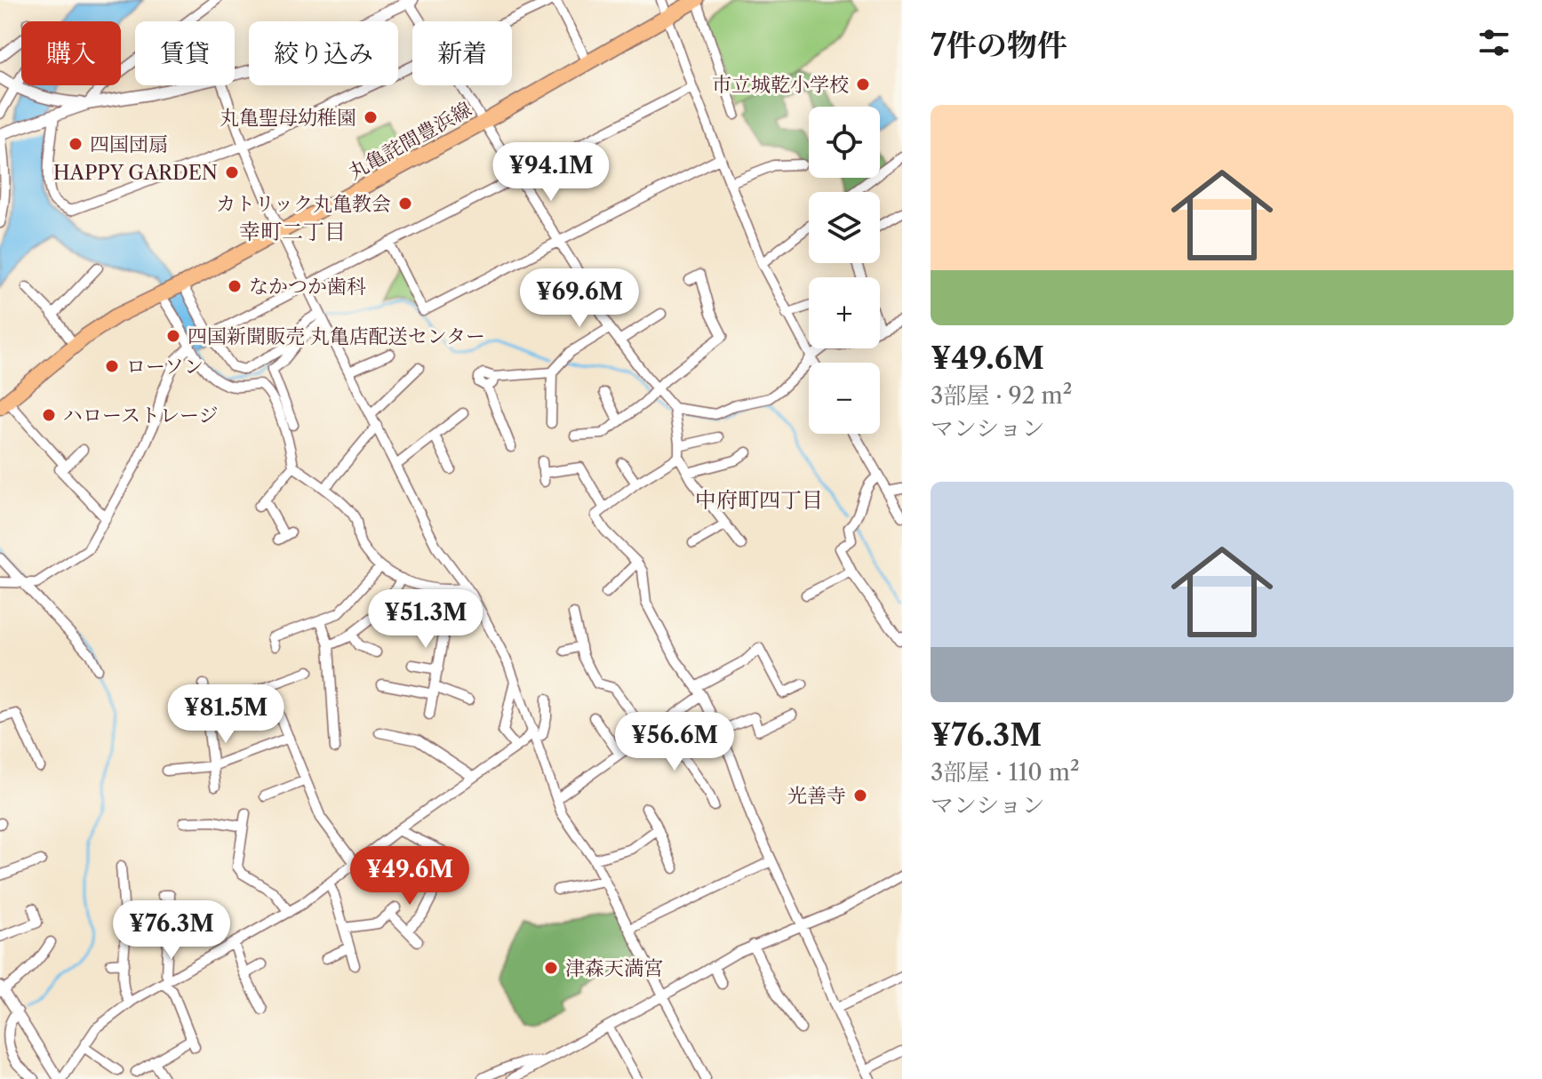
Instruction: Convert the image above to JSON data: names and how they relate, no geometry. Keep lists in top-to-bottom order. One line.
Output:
{"streets":{"main road":["丸亀詫間豊浜線"]},"districts":["幸町二丁目","中府町四丁目"],"places":["市立城乾小学校","丸亀聖母幼稚園","四国団扇","HAPPY GARDEN","カトリック丸亀教会","なかつか歯科","四国新聞販売 丸亀店配送センター","ローソン","ハローストレージ","光善寺","津森天満宮"],"page":{"heading":"7件の物件","chip":["購入","賃貸","絞り込み","新着"],"list":[{"name":"¥49.6M","note":"3部屋 · 92 m² · マンション"},{"name":"¥76.3M","note":"3部屋 · 110 m² · マンション"}],"map_buttons":["+","−"],"price":["¥94.1M","¥69.6M","¥51.3M","¥81.5M","¥56.6M","¥49.6M","¥76.3M"]}}
